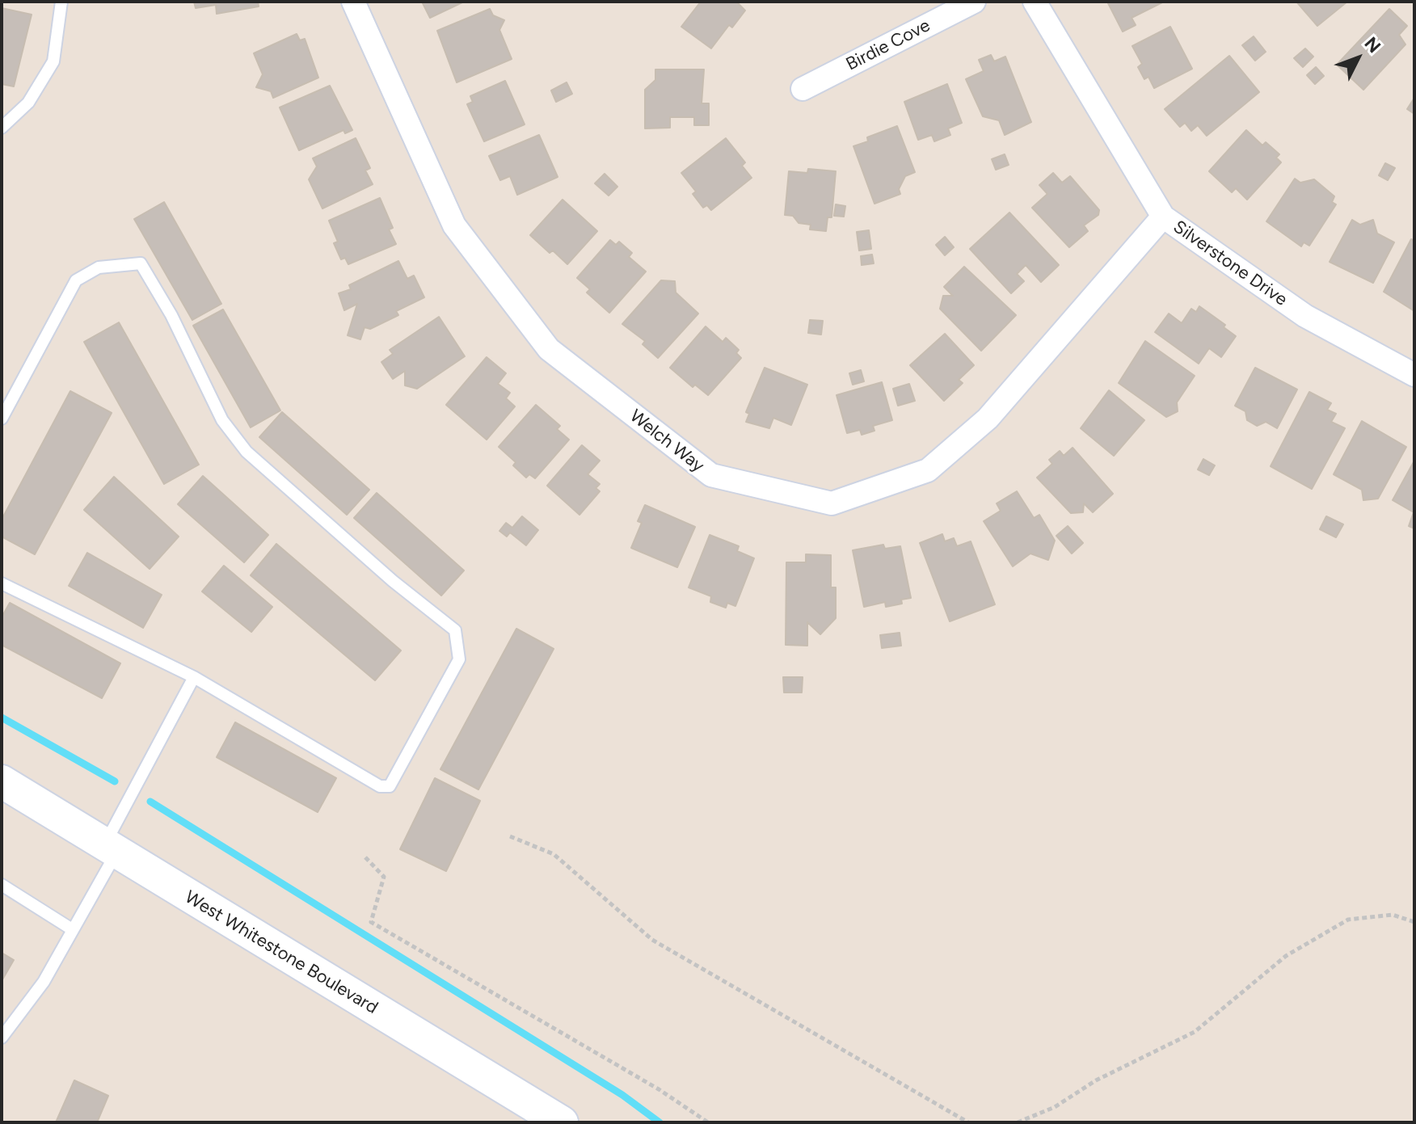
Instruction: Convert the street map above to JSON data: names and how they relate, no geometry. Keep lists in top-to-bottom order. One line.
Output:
{"streets":{"main road":["West Whitestone Boulevard"],"street":["Birdie Cove","Silverstone Drive","Welch Way"]},"crossings":[["Silverstone Drive","Welch Way"]],"north":"top right"}
